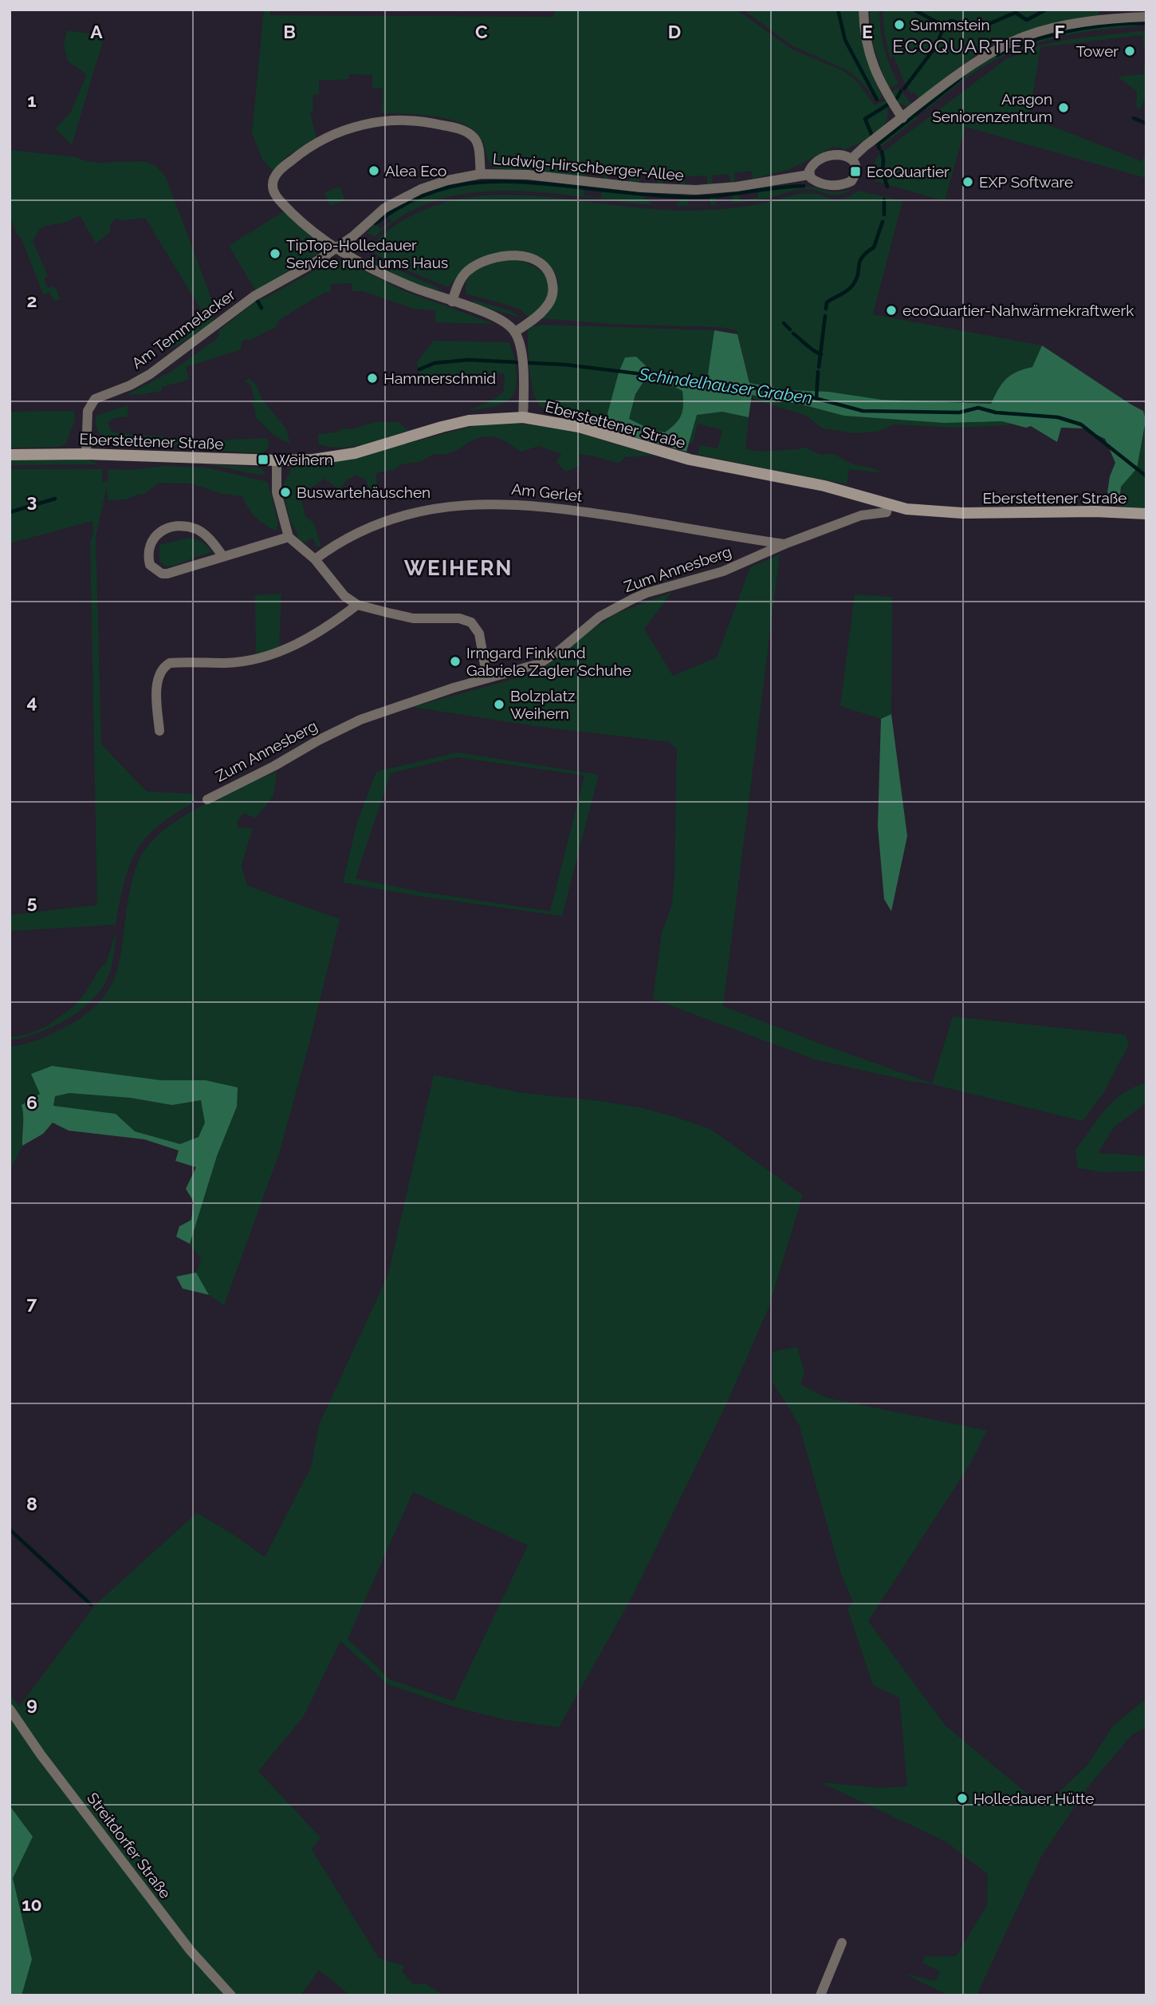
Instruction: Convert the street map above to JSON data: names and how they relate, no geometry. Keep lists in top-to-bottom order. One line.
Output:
{"streets":{"main road":["Eberstettener Straße"],"street":["Ludwig-Hirschberger-Allee","Am Temmelacker","Am Gerlet","Zum Annesberg","Streitdorfer Straße"]},"crossings":[["Ludwig-Hirschberger-Allee","Am Temmelacker"],["Am Temmelacker","Eberstettener Straße"],["Eberstettener Straße","Zum Annesberg"],["Am Gerlet","Zum Annesberg"]],"districts":["ECOQUARTIER","WEIHERN"],"water":["Schindelhauser Graben"],"places":{"other":["Summstein","Tower","Aragon Seniorenzentrum","Alea Eco","EXP Software","TipTop-Holledauer Service rund ums Haus","ecoQuartier-Nahwärmekraftwerk","Hammerschmid","Buswartehäuschen","Irmgard Fink und Gabriele Zagler Schuhe","Bolzplatz Weihern","Holledauer Hütte"],"transit":["EcoQuartier","Weihern"]},"grid":{"columns":["A","B","C","D","E","F"],"rows":["1","2","3","4","5","6","7","8","9","10"]}}
